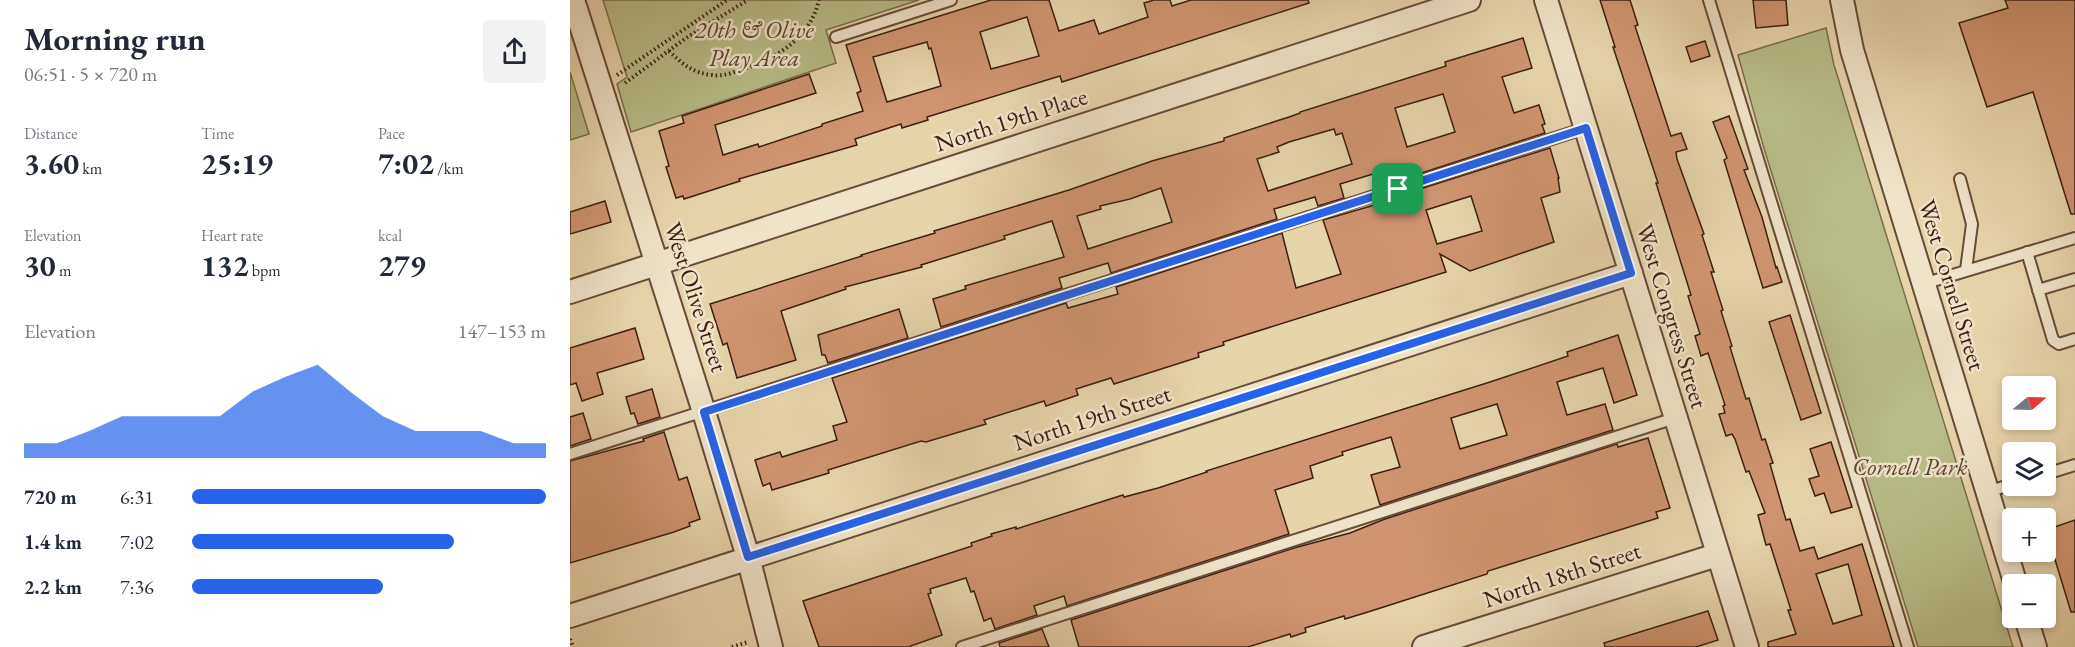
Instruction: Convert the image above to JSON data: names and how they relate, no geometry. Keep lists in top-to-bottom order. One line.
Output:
{"streets":{"street":["North 19th Place","West Cornell Street","West Olive Street","West Congress Street","North 19th Street","North 18th Street"]},"crossings":[["North 19th Place","West Olive Street"],["West Olive Street","North 19th Street"],["West Congress Street","North 19th Street"],["West Congress Street","North 18th Street"]],"parks":["20th & Olive Play Area","Cornell Park"],"north":"right","page":{"heading":["Morning run","06:51 · 5 × 720 m"],"stats":[["Distance","3.60 km"],["Time","25:19"],["Pace","7:02 /km"],["Elevation","30 m"],["Heart rate","132 bpm"],["kcal","279"]],"chart":["Elevation","147–153 m"],"map_buttons":["+","−"],"list":[{"name":"720 m","note":"6:31"},{"name":"1.4 km","note":"7:02"},{"name":"2.2 km","note":"7:36"}]}}
